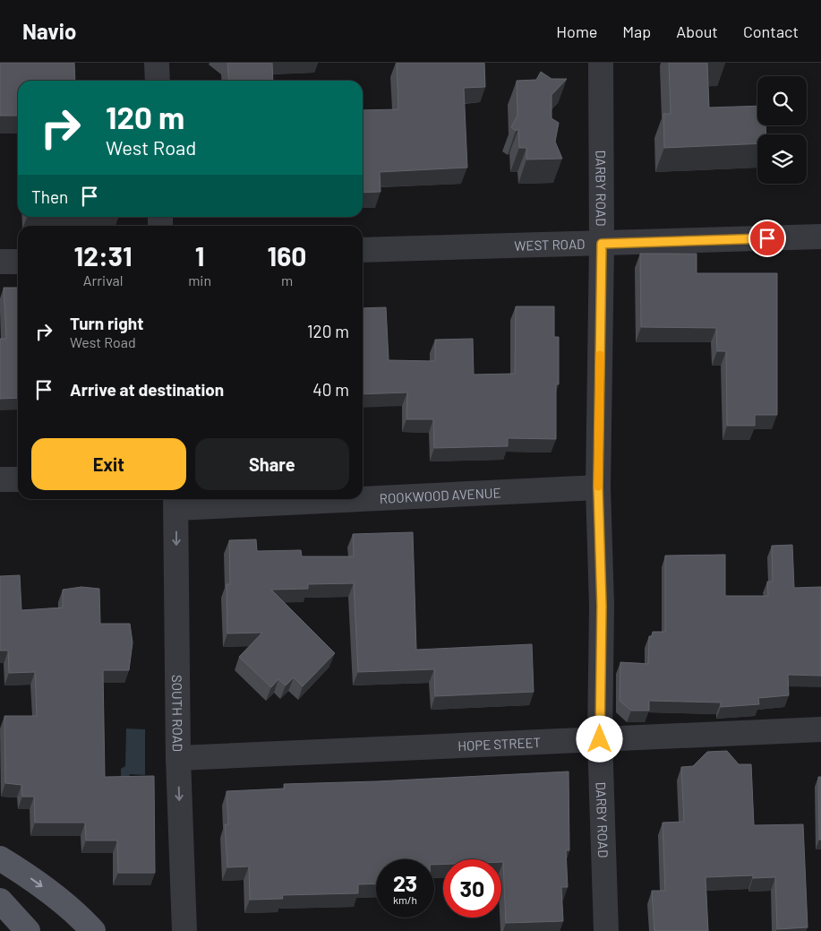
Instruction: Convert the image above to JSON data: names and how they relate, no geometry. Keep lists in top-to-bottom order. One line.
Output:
{"streets":{"street":["DARBY ROAD","WEST ROAD","ROOKWOOD AVENUE","SOUTH ROAD","HOPE STREET"]},"crossings":[["DARBY ROAD","WEST ROAD"],["DARBY ROAD","ROOKWOOD AVENUE"],["DARBY ROAD","HOPE STREET"],["ROOKWOOD AVENUE","SOUTH ROAD"],["SOUTH ROAD","HOPE STREET"]],"one_way":["SOUTH ROAD"],"page":{"header":"Navio","nav":["Home","Map","About","Contact"],"turn":["120 m","West Road"],"then":"Then","eta":["12:31","Arrival","1","min","160","m"],"list":[{"name":"Turn right","note":"West Road","value":"120 m"},{"name":"Arrive at destination","value":"40 m"}],"buttons":["Exit","Share"],"speed":"23 km/h","limit":"30"}}
